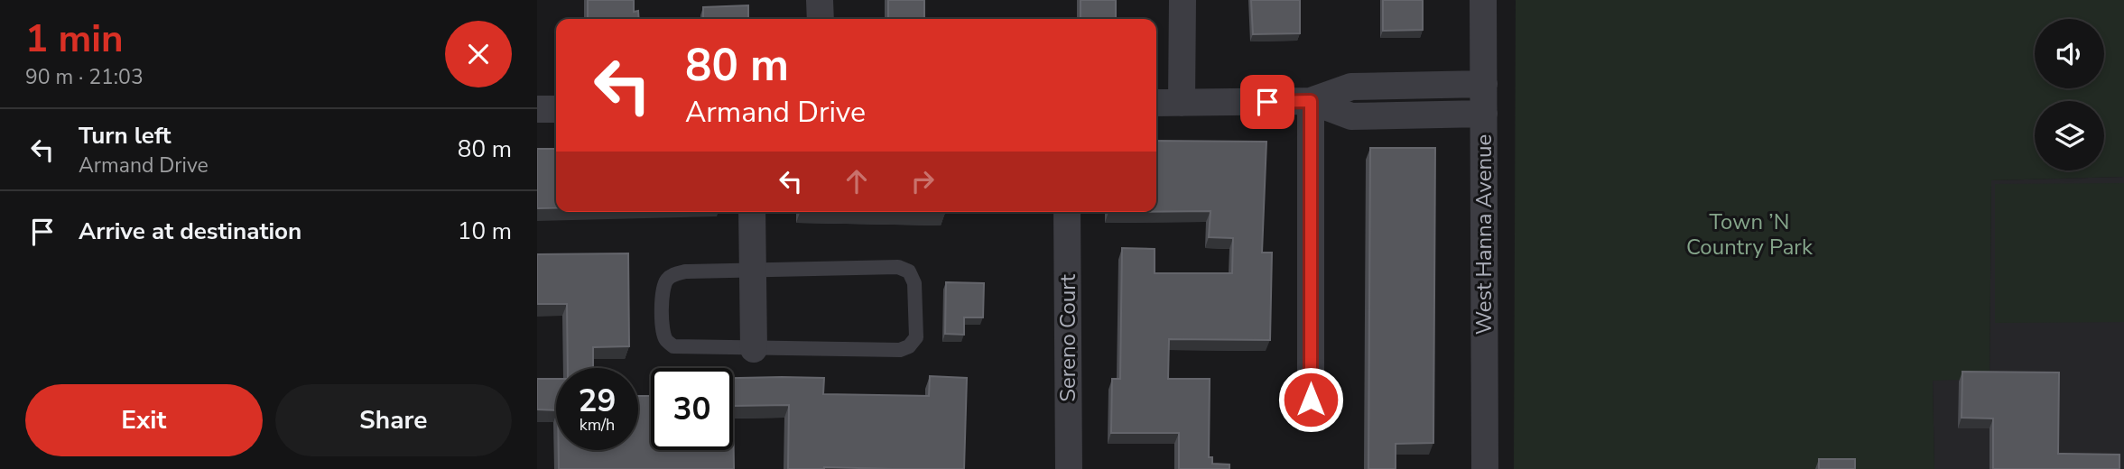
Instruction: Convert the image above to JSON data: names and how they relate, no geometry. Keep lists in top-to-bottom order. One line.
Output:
{"streets":{"street":["West Hanna Avenue","Sereno Court"]},"parks":["Town ’N Country Park"],"page":{"heading":["1 min","90 m · 21:03"],"turn":["80 m","Armand Drive"],"list":[{"name":"Turn left","note":"Armand Drive","value":"80 m"},{"name":"Arrive at destination","value":"10 m"}],"speed":"29 km/h","limit":"30","buttons":["Exit","Share"]}}
